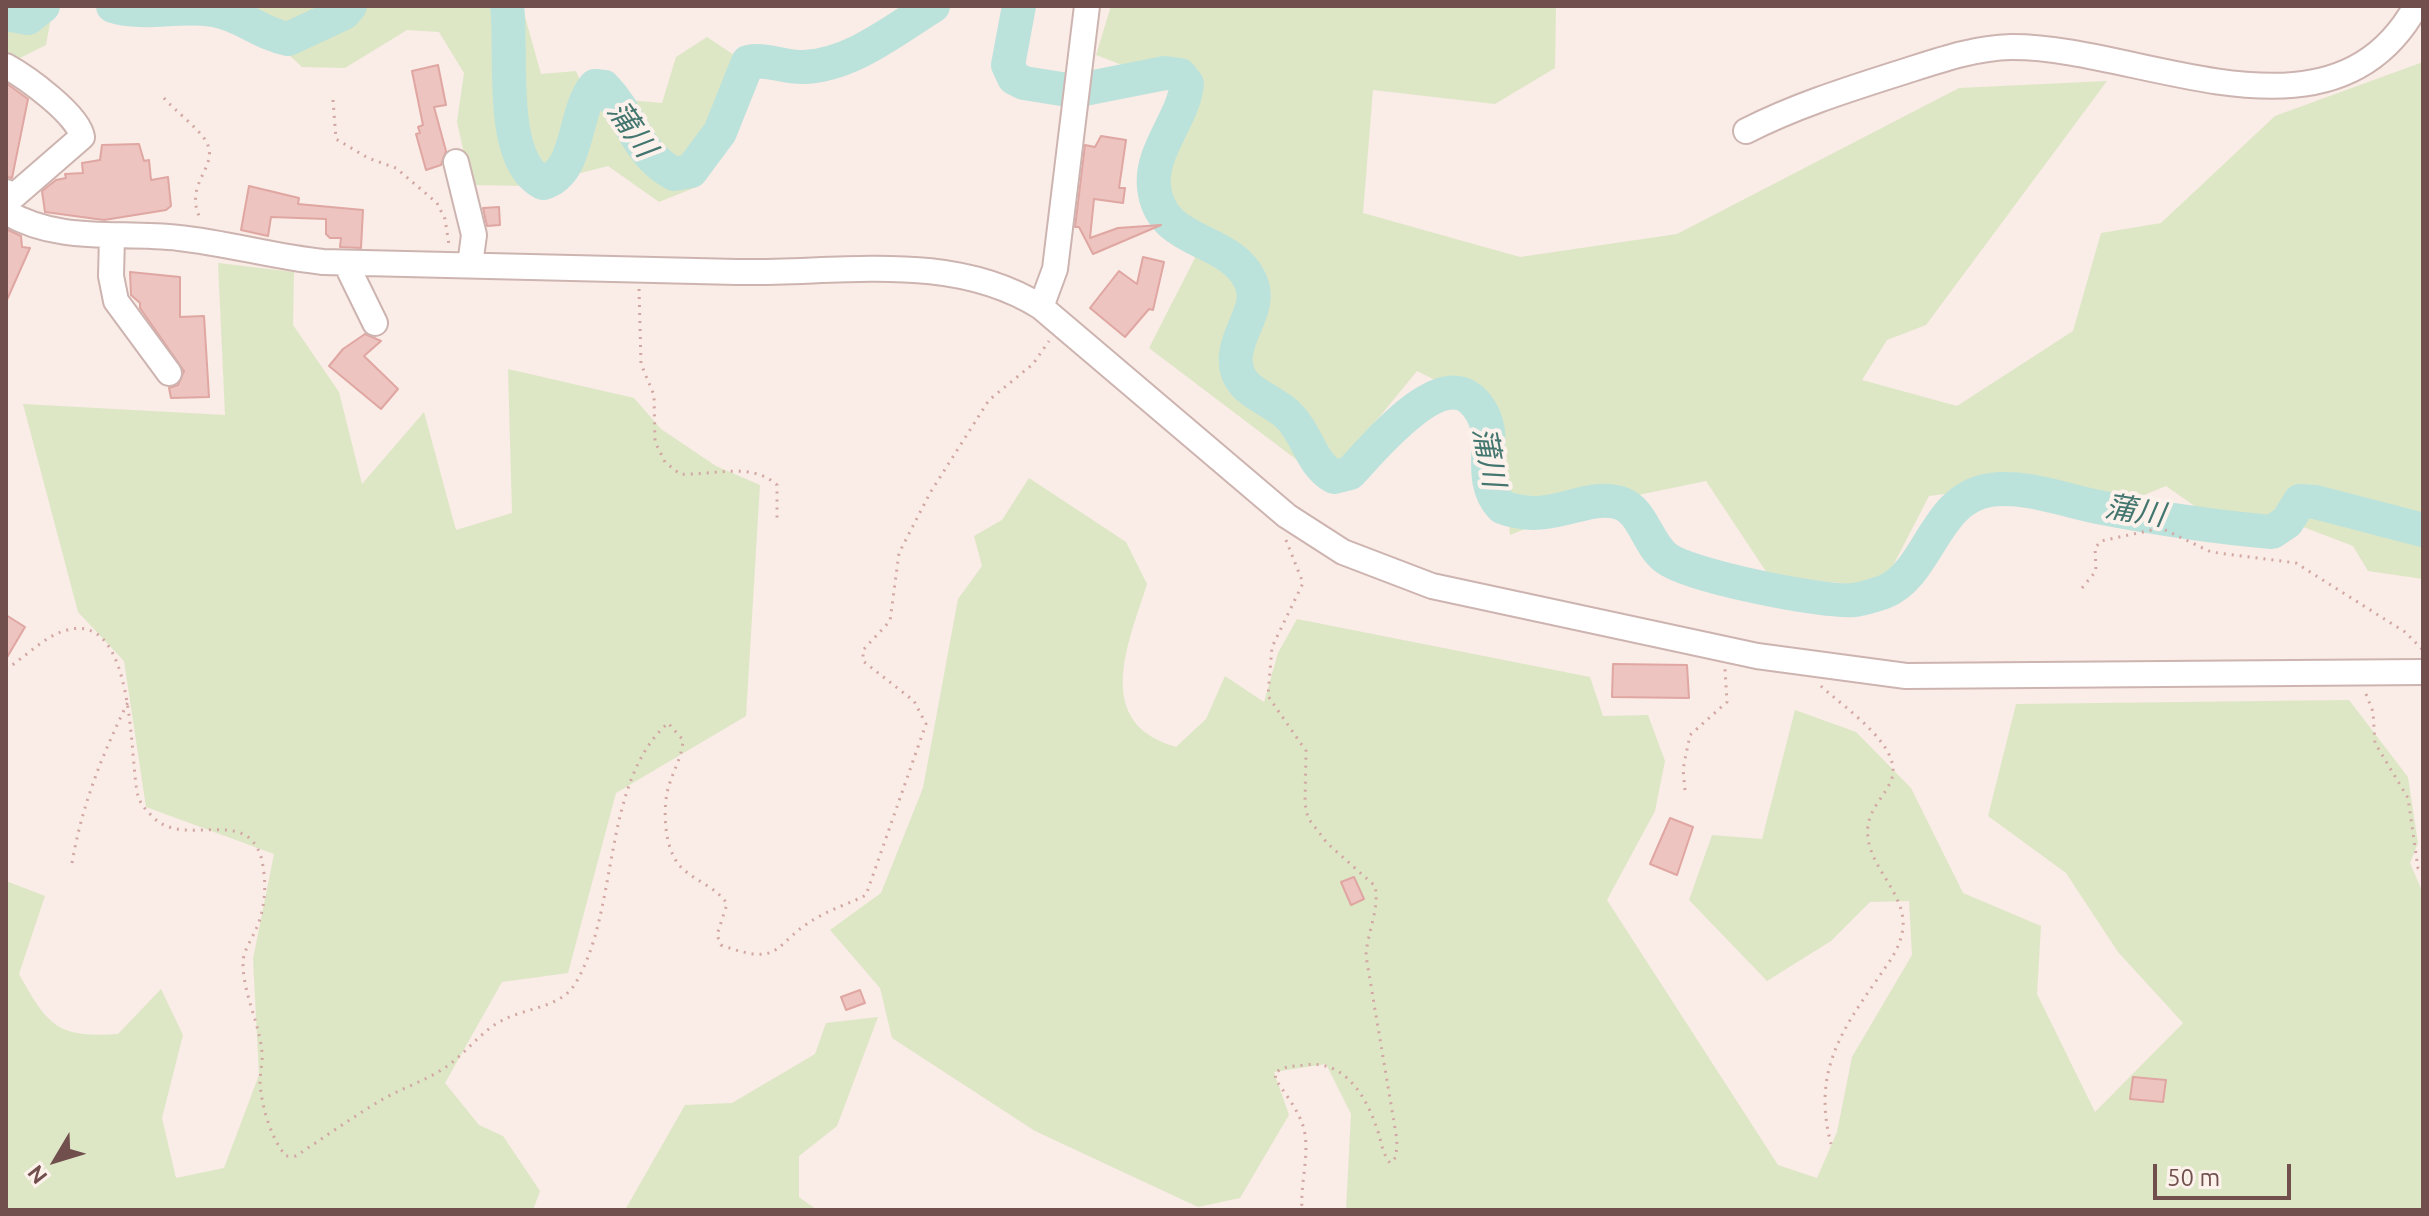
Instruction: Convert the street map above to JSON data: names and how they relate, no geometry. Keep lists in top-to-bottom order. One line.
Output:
{"water":["蒲川"],"scale_bar":"50 m","north":"bottom left"}
